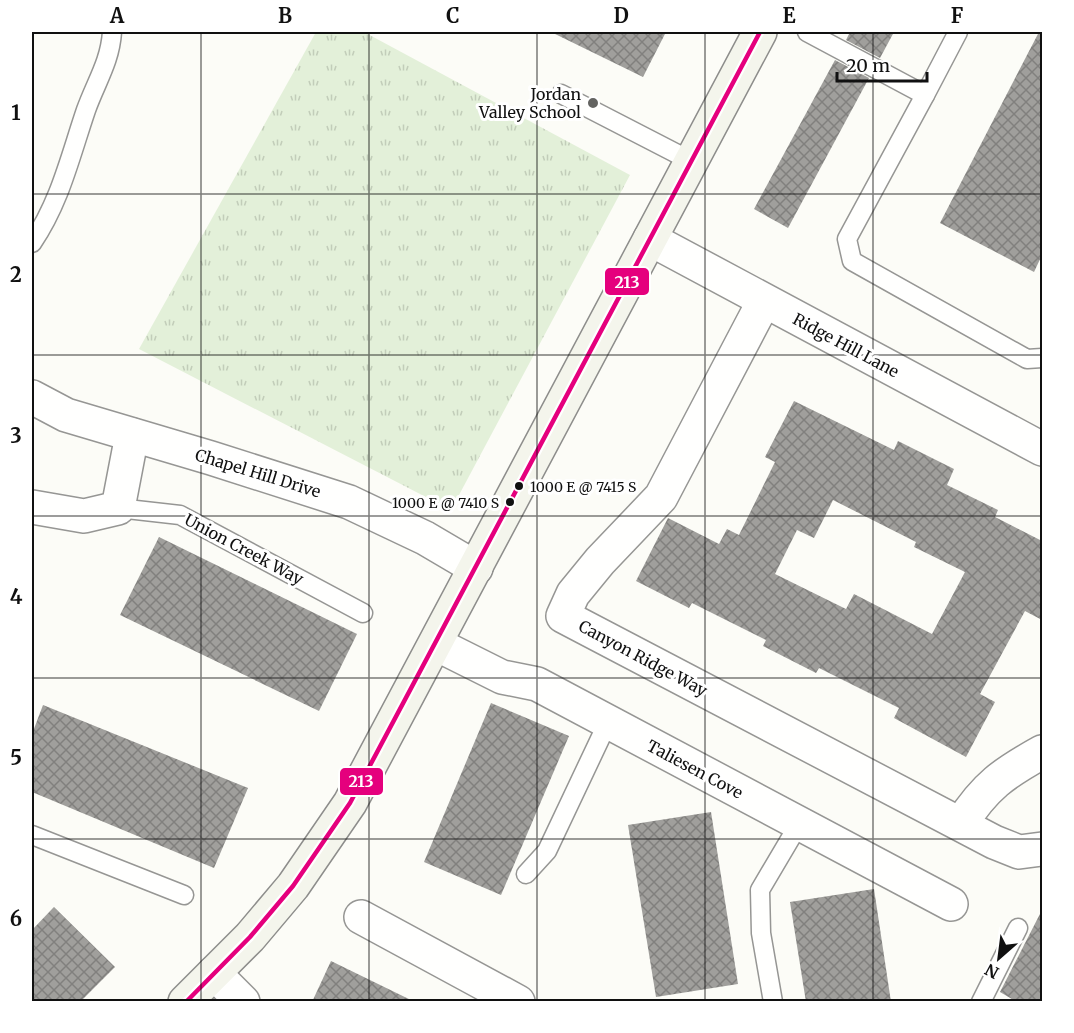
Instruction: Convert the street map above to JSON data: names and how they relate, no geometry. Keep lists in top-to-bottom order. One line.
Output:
{"streets":{"street":["Ridge Hill Lane","Chapel Hill Drive","Union Creek Way","Canyon Ridge Way","Taliesen Cove"]},"crossings":[["Ridge Hill Lane","Canyon Ridge Way"]],"places":["Jordan Valley School","1000 E @ 7415 S","1000 E @ 7410 S"],"lines":["transit line 213"],"scale_bar":"20 m","north":"bottom left","grid":{"columns":["A","B","C","D","E","F"],"rows":["1","2","3","4","5","6"]}}
